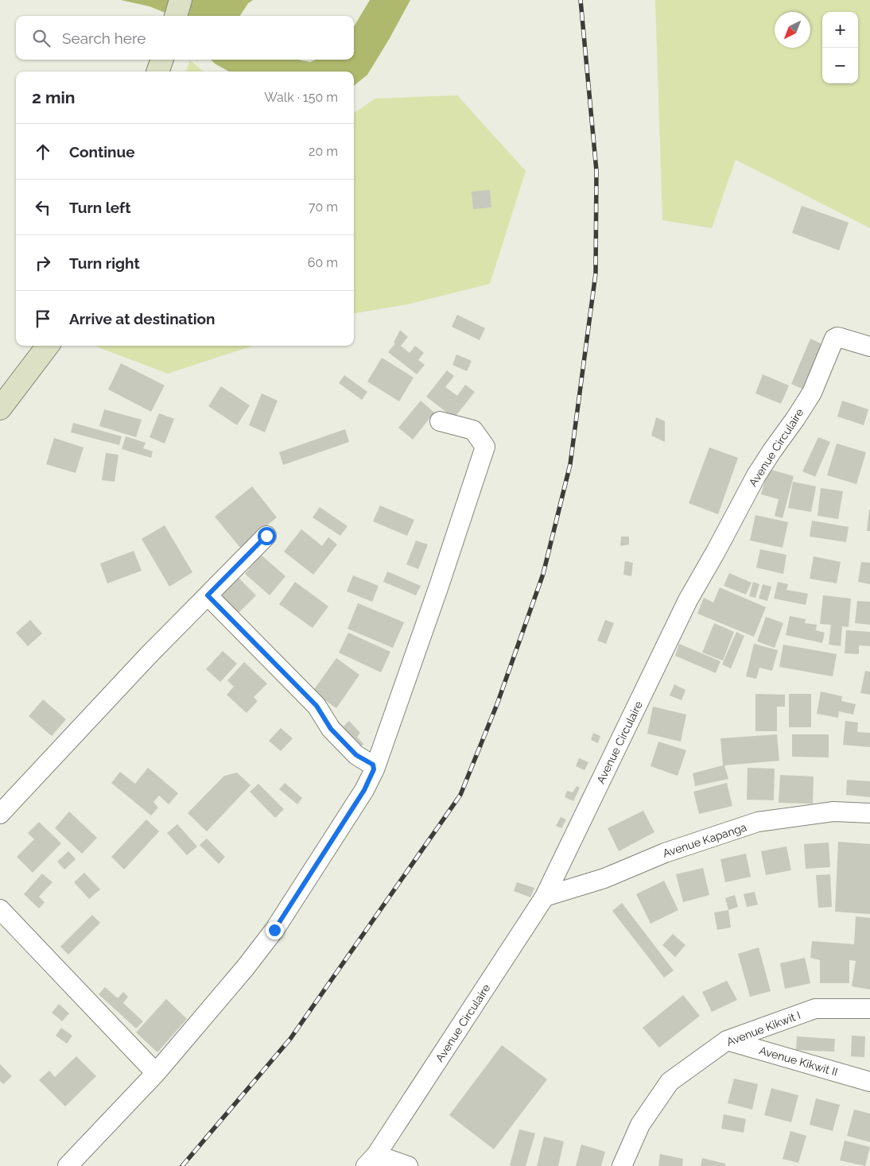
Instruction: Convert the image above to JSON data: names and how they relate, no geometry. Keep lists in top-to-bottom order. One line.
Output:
{"streets":{"street":["Avenue Circulaire","Avenue Kapanga","Avenue Kikwit I","Avenue Kikwit II"]},"crossings":[["Avenue Circulaire","Avenue Kapanga"],["Avenue Kikwit I","Avenue Kikwit II"]],"north":"bottom left","page":{"map_buttons":["+","−"],"search":"Search here","heading":["2 min","Walk · 150 m"],"list":[["Continue","20 m"],["Turn left","70 m"],["Turn right","60 m"],"Arrive at destination"]}}
